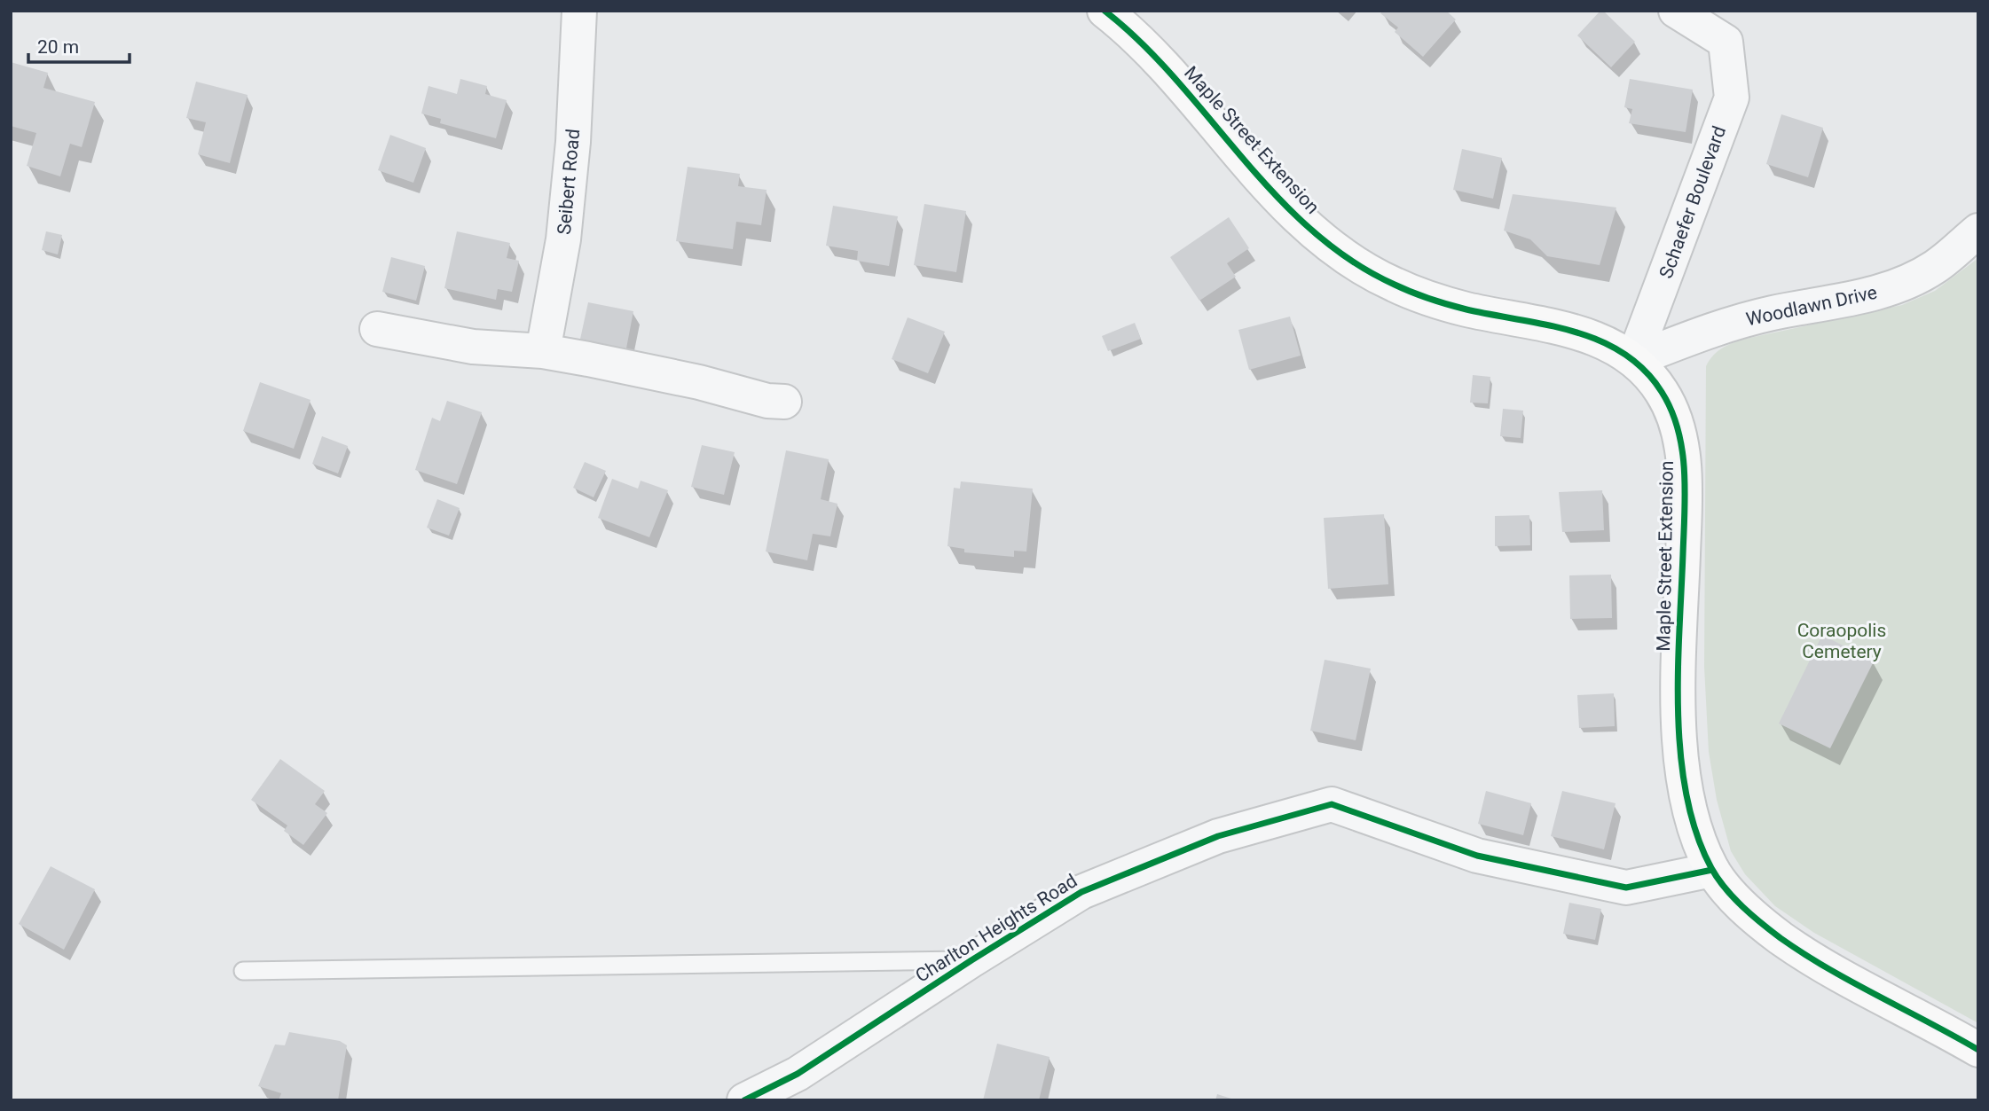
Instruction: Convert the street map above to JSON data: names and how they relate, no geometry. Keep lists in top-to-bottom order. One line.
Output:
{"streets":{"street":["Maple Street Extension","Seibert Road","Schaefer Boulevard","Woodlawn Drive","Charlton Heights Road"]},"crossings":[["Maple Street Extension","Schaefer Boulevard"],["Maple Street Extension","Woodlawn Drive"],["Maple Street Extension","Charlton Heights Road"],["Schaefer Boulevard","Woodlawn Drive"]],"parks":["Coraopolis Cemetery"],"scale_bar":"20 m"}
